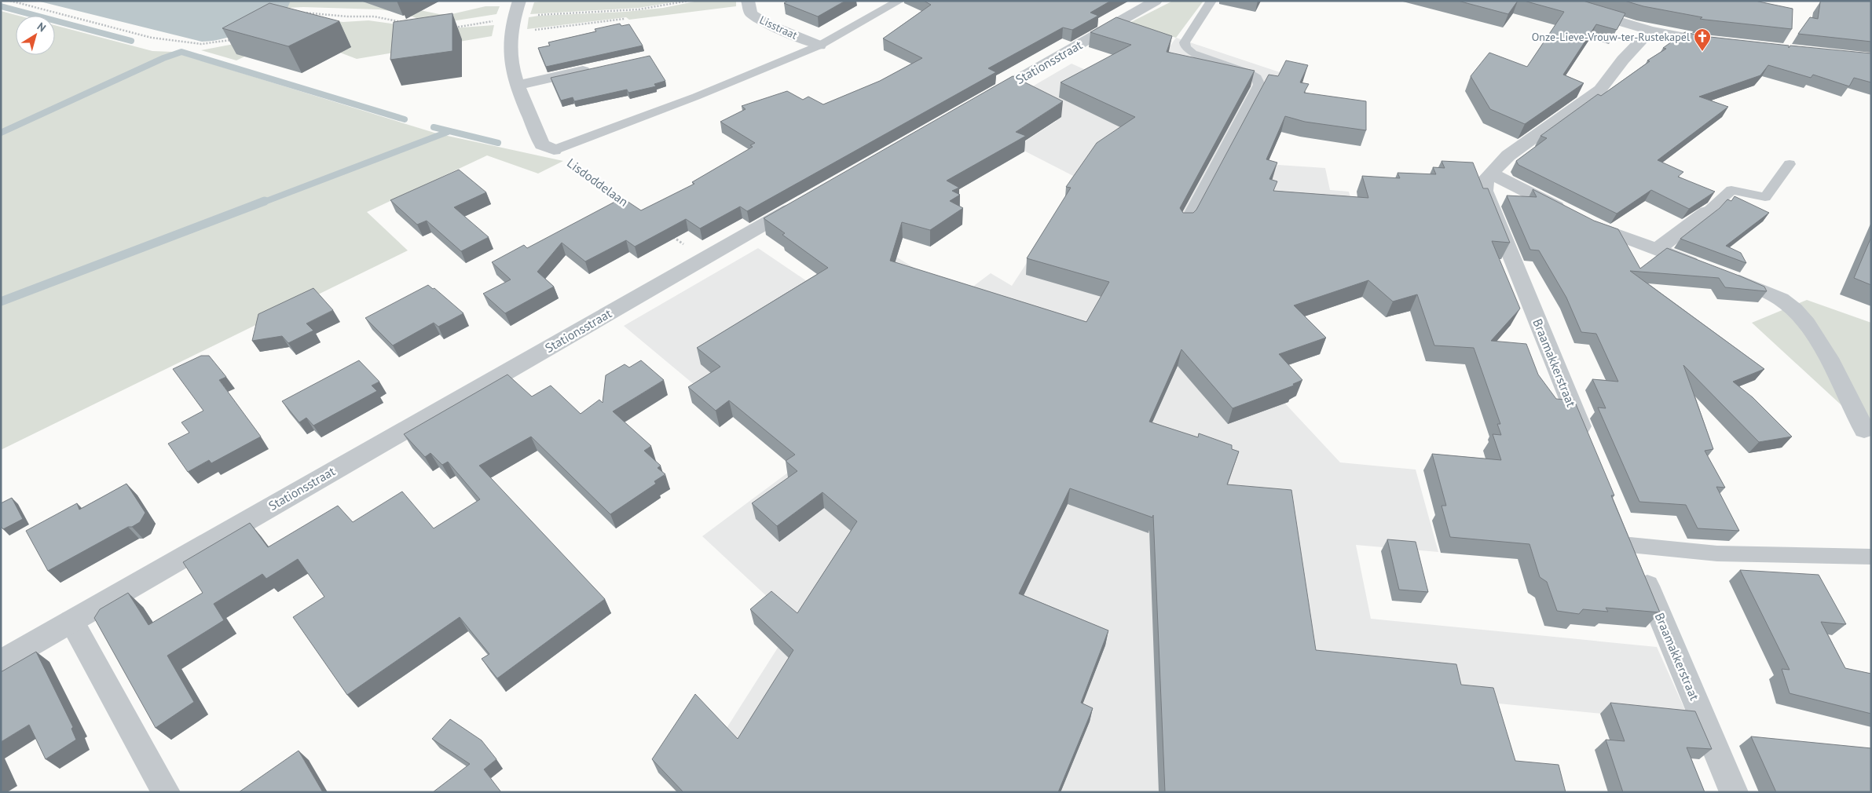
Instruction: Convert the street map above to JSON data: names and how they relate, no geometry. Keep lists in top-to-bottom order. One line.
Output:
{"streets":{"street":["Lisstraat","Stationsstraat","Lisdoddelaan","Braamakkerstraat"]},"places":{"church":["Onze-Lieve-Vrouw-ter-Rustekapel"]},"north":"top right"}
